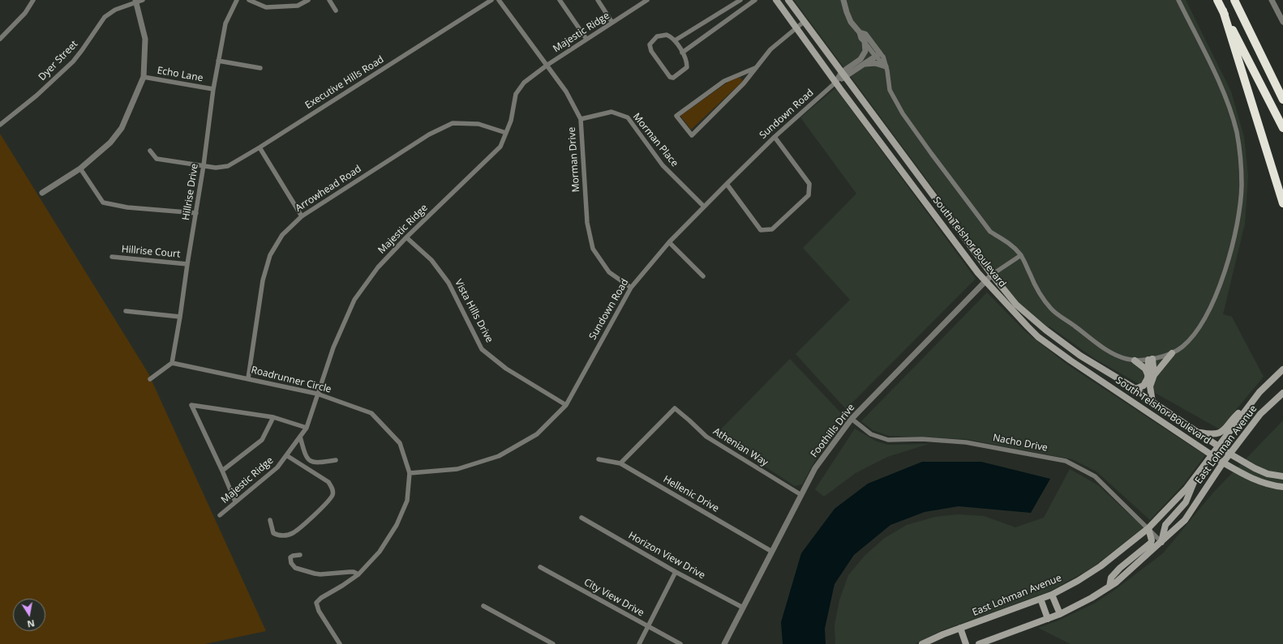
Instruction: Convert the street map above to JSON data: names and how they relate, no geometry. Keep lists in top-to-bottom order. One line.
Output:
{"streets":{"main road":["South Telshor Boulevard","East Lohman Avenue"],"street":["Majestic Ridge","Dyer Street","Echo Lane","Executive Hills Road","Sundown Road","Morman Place","Morman Drive","Arrowhead Road","Hillrise Drive","Hillrise Court","Vista Hills Drive","Roadrunner Circle","Foothills Drive","Nacho Drive","Athenian Way","Hellenic Drive","Horizon View Drive","City View Drive"]},"crossings":[["Majestic Ridge","Morman Drive"],["Majestic Ridge","Arrowhead Road"],["Majestic Ridge","Vista Hills Drive"],["Majestic Ridge","Roadrunner Circle"],["Echo Lane","Hillrise Drive"],["Executive Hills Road","Hillrise Drive"],["Sundown Road","Morman Place"],["Sundown Road","Morman Drive"],["Sundown Road","South Telshor Boulevard"],["Sundown Road","Vista Hills Drive"],["Sundown Road","Roadrunner Circle"],["Morman Place","Morman Drive"],["Arrowhead Road","Roadrunner Circle"],["Hillrise Drive","Hillrise Court"],["Hillrise Drive","Roadrunner Circle"],["South Telshor Boulevard","Foothills Drive"],["South Telshor Boulevard","East Lohman Avenue"],["Foothills Drive","Nacho Drive"],["Foothills Drive","Athenian Way"],["Foothills Drive","Hellenic Drive"],["Foothills Drive","Horizon View Drive"],["Nacho Drive","East Lohman Avenue"],["Athenian Way","Hellenic Drive"]],"north":"bottom"}
